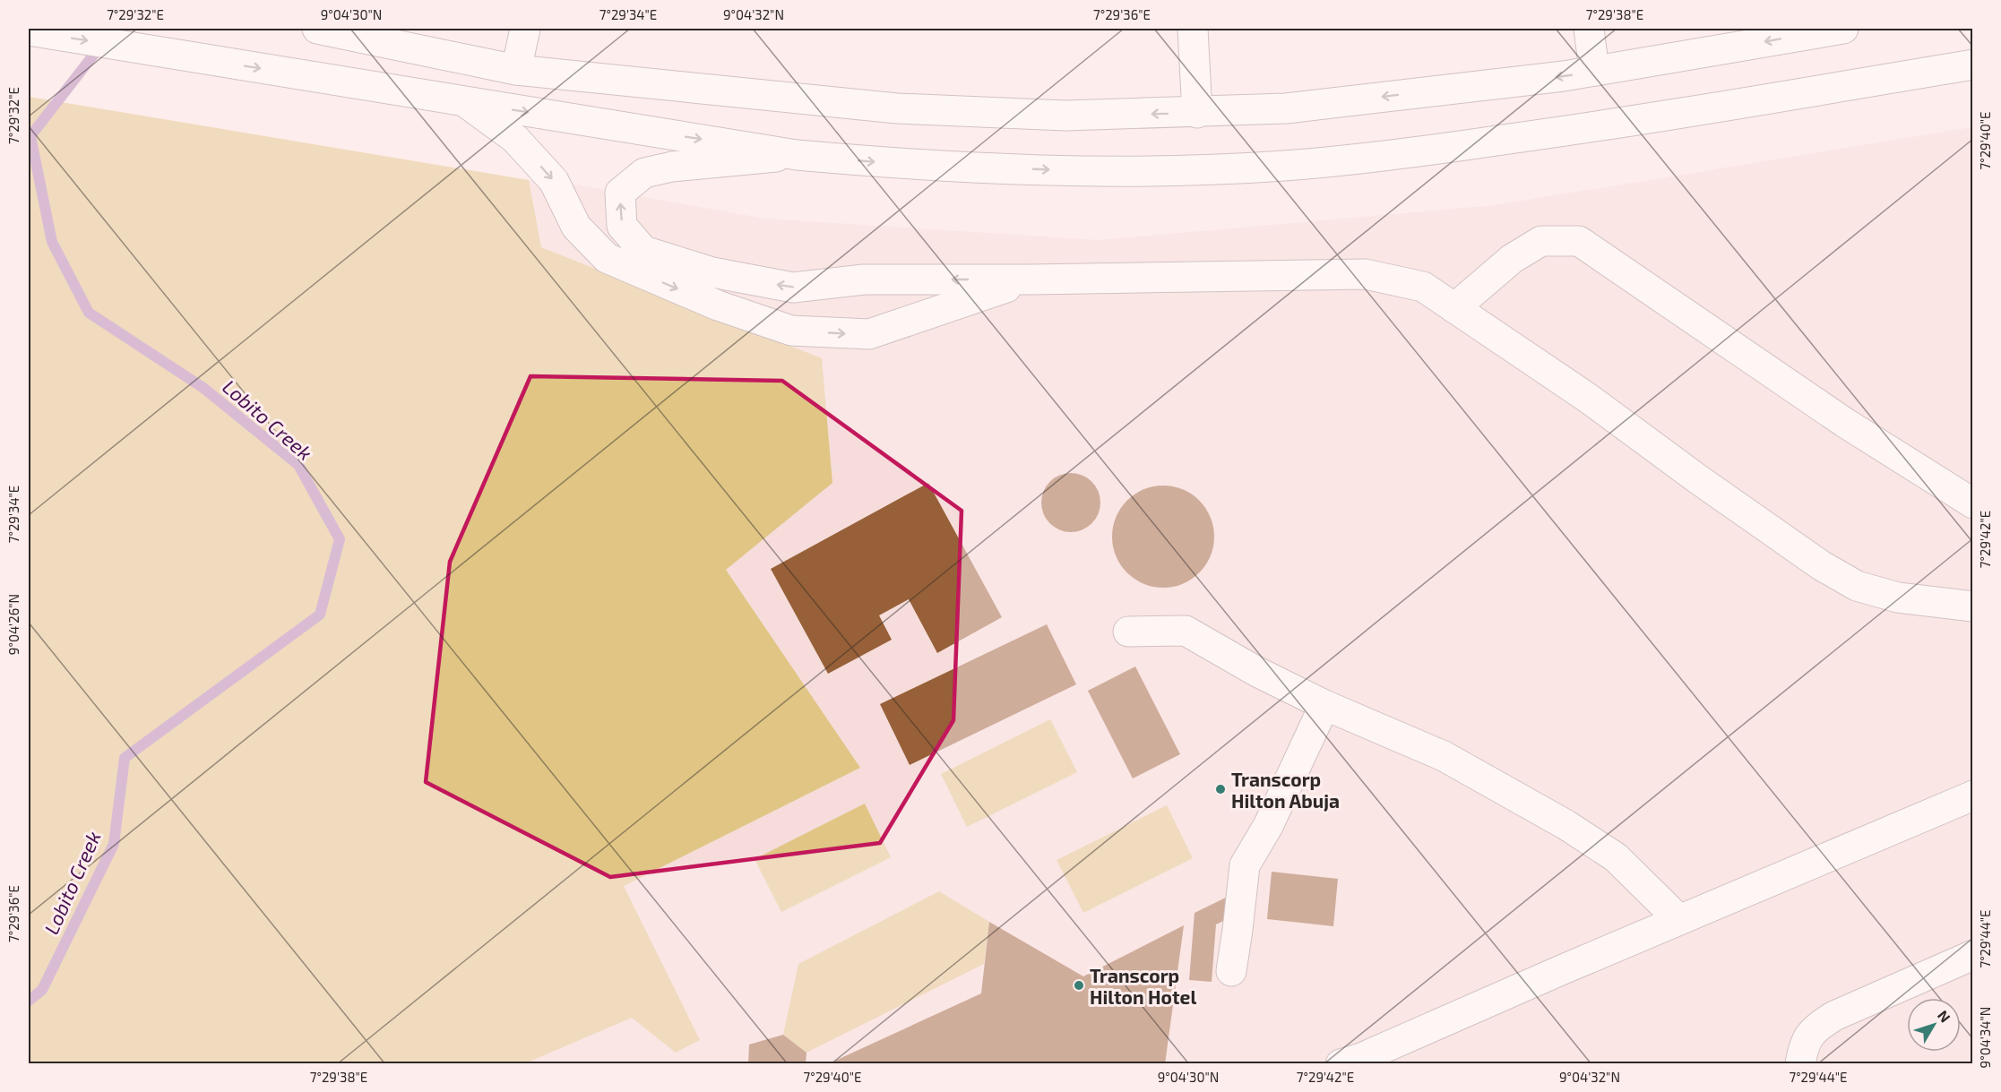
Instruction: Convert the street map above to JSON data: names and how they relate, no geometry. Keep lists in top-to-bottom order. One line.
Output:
{"water":["Lobito Creek"],"places":["Transcorp Hilton Abuja","Transcorp Hilton Hotel"],"north":"top right","coordinates":["7°29'32\"E","9°04'30\"N","7°29'34\"E","9°04'32\"N","7°29'36\"E","7°29'38\"E","7°29'40\"E","7°29'42\"E","9°04'26\"N","7°29'44\"E","9°04'34\"N"]}
